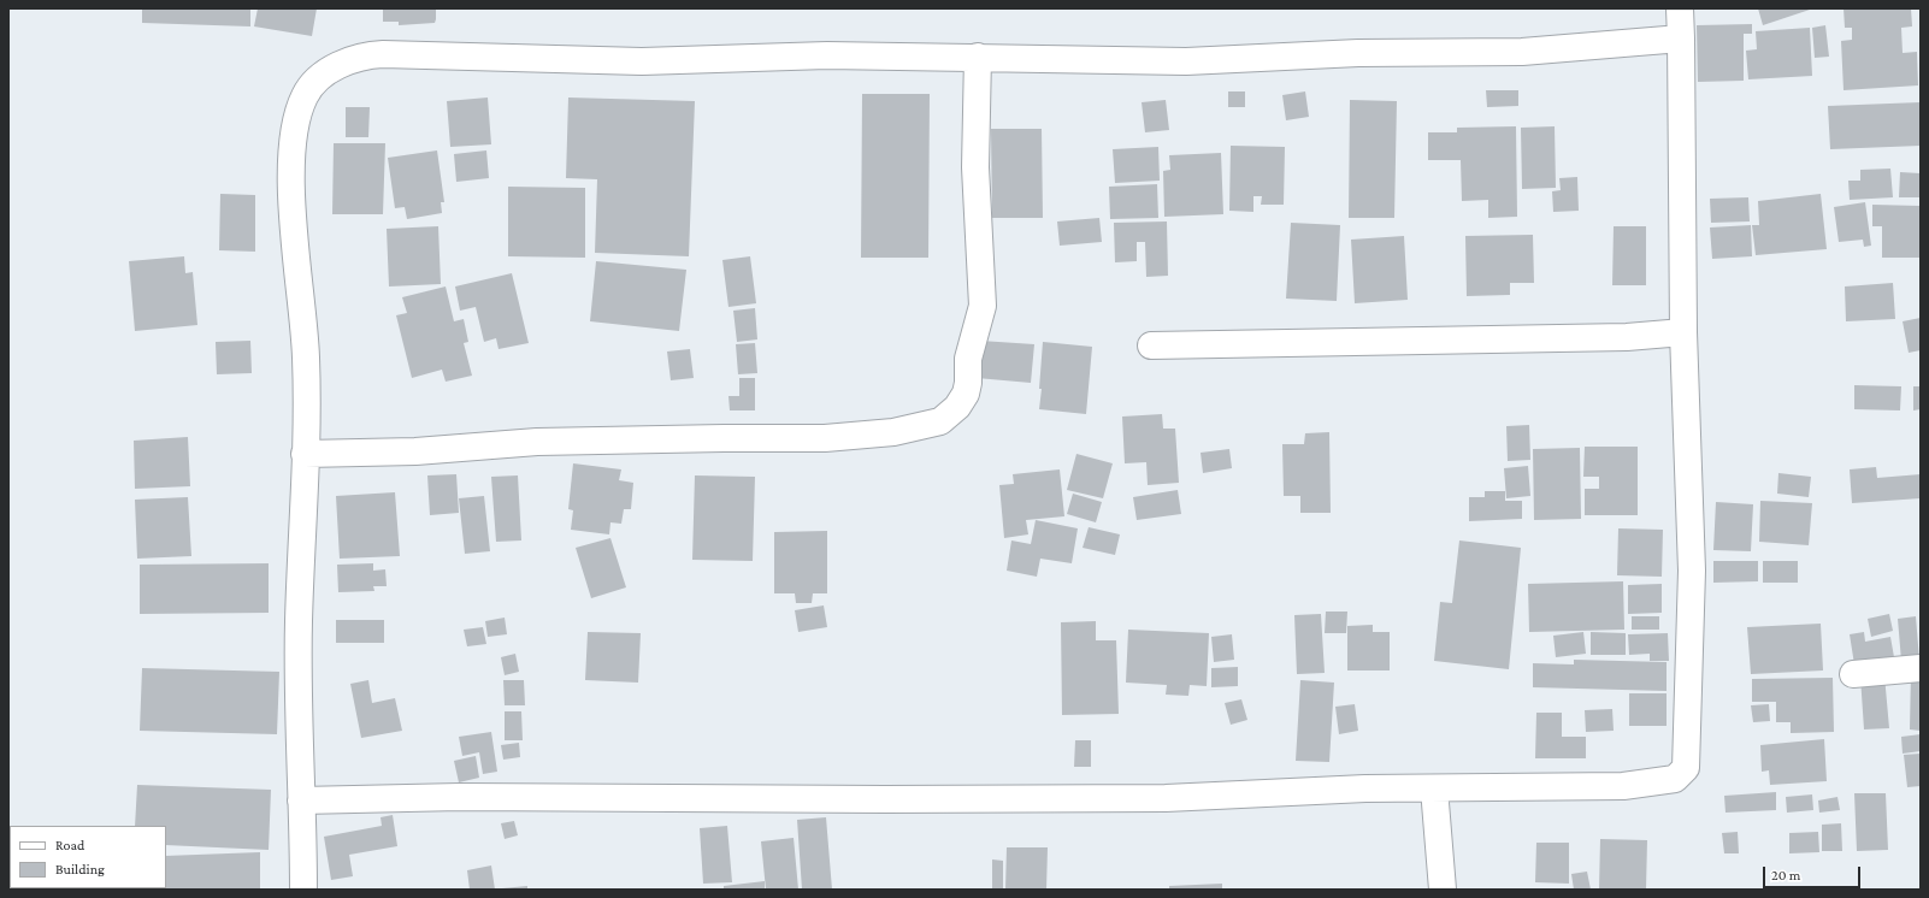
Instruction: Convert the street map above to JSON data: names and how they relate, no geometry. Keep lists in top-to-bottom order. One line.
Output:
{"legend":["Road","Building"],"scale_bar":"20 m"}
